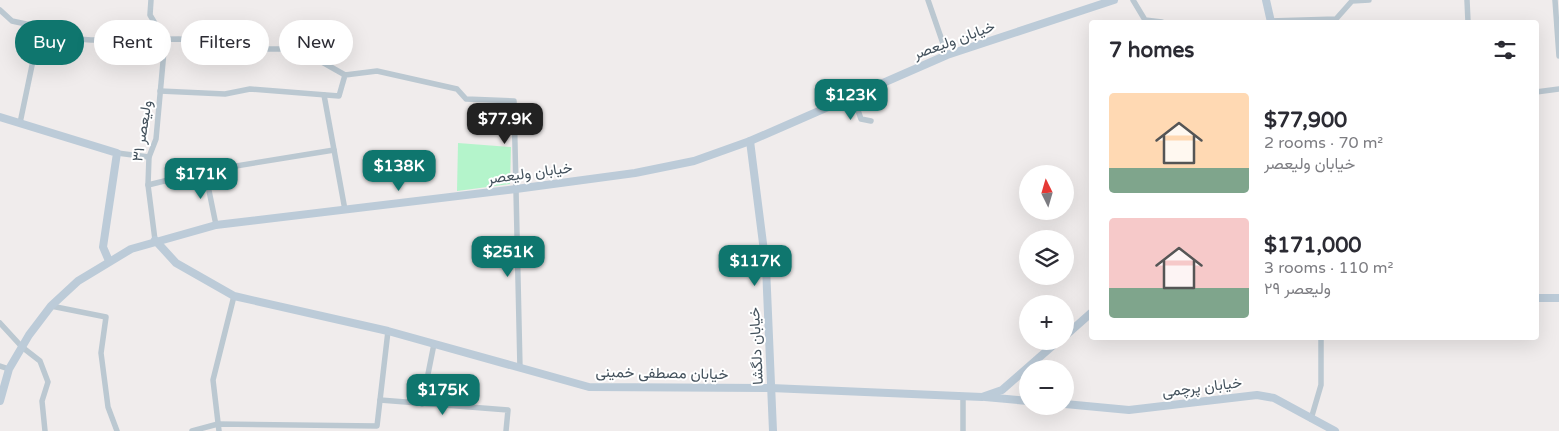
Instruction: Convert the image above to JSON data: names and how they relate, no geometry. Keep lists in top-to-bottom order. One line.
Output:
{"streets":{"street":["خیابان ولیعصر","ولیعصر ۳۱","خیابان دلگشا","خیابان مصطفی خمینی","خیابان پرچمی"]},"crossings":[["خیابان ولیعصر","ولیعصر ۳۱"],["خیابان ولیعصر","خیابان دلگشا"],["خیابان ولیعصر","خیابان مصطفی خمینی"],["ولیعصر ۳۱","خیابان مصطفی خمینی"],["خیابان دلگشا","خیابان مصطفی خمینی"]],"north":"top","page":{"chip":["Buy","Rent","Filters","New"],"heading":"7 homes","price":["$123K","$77.9K","$138K","$171K","$251K","$117K","$175K"],"list":[{"name":"$77,900","note":"2 rooms · 70 m² · خیابان ولیعصر"},{"name":"$171,000","note":"3 rooms · 110 m² · ولیعصر ۲۹"}],"map_buttons":["+","−"]}}
